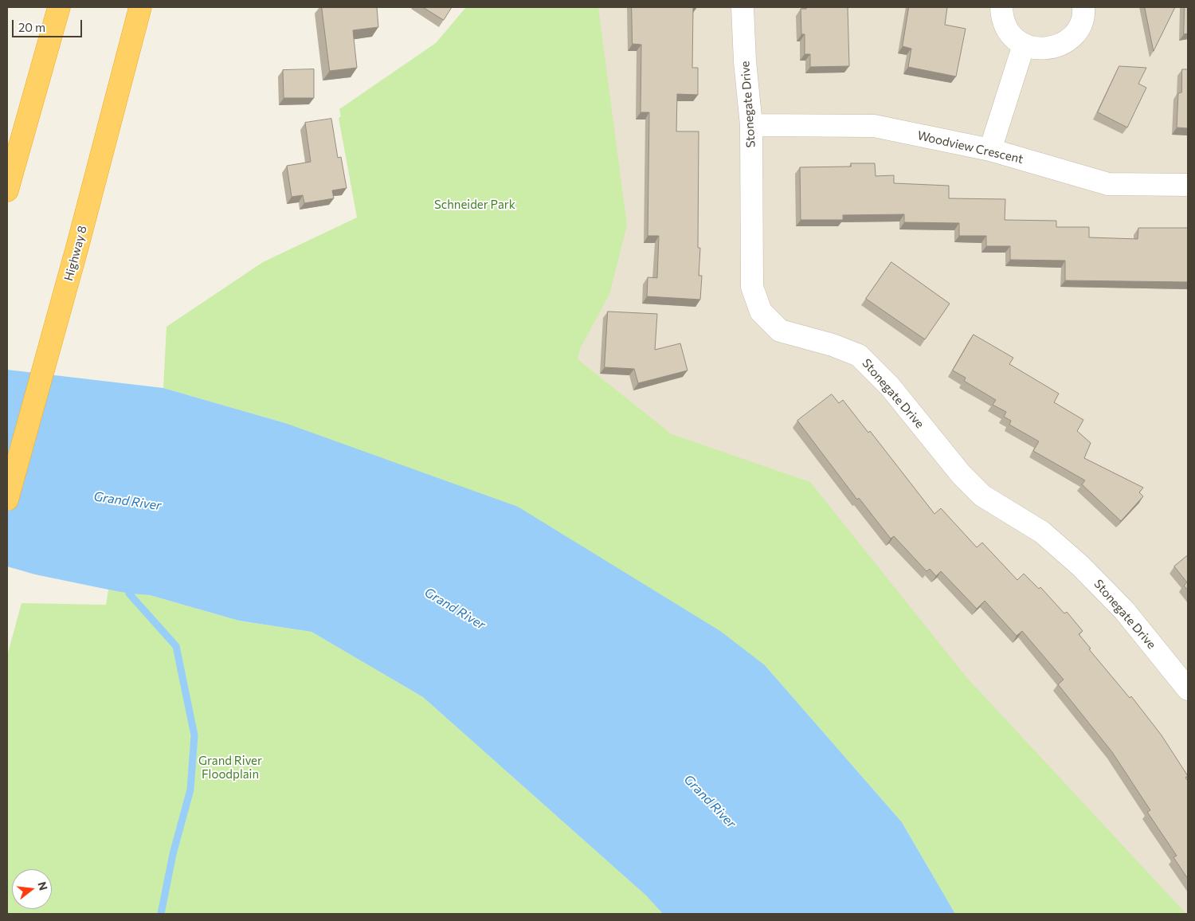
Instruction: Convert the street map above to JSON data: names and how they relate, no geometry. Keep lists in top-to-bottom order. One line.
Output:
{"streets":{"highway":["Highway 8"],"street":["Stonegate Drive","Woodview Crescent"]},"crossings":[["Stonegate Drive","Woodview Crescent"]],"water":["Grand River"],"parks":["Schneider Park","Grand River Floodplain"],"scale_bar":"20 m","north":"right"}
